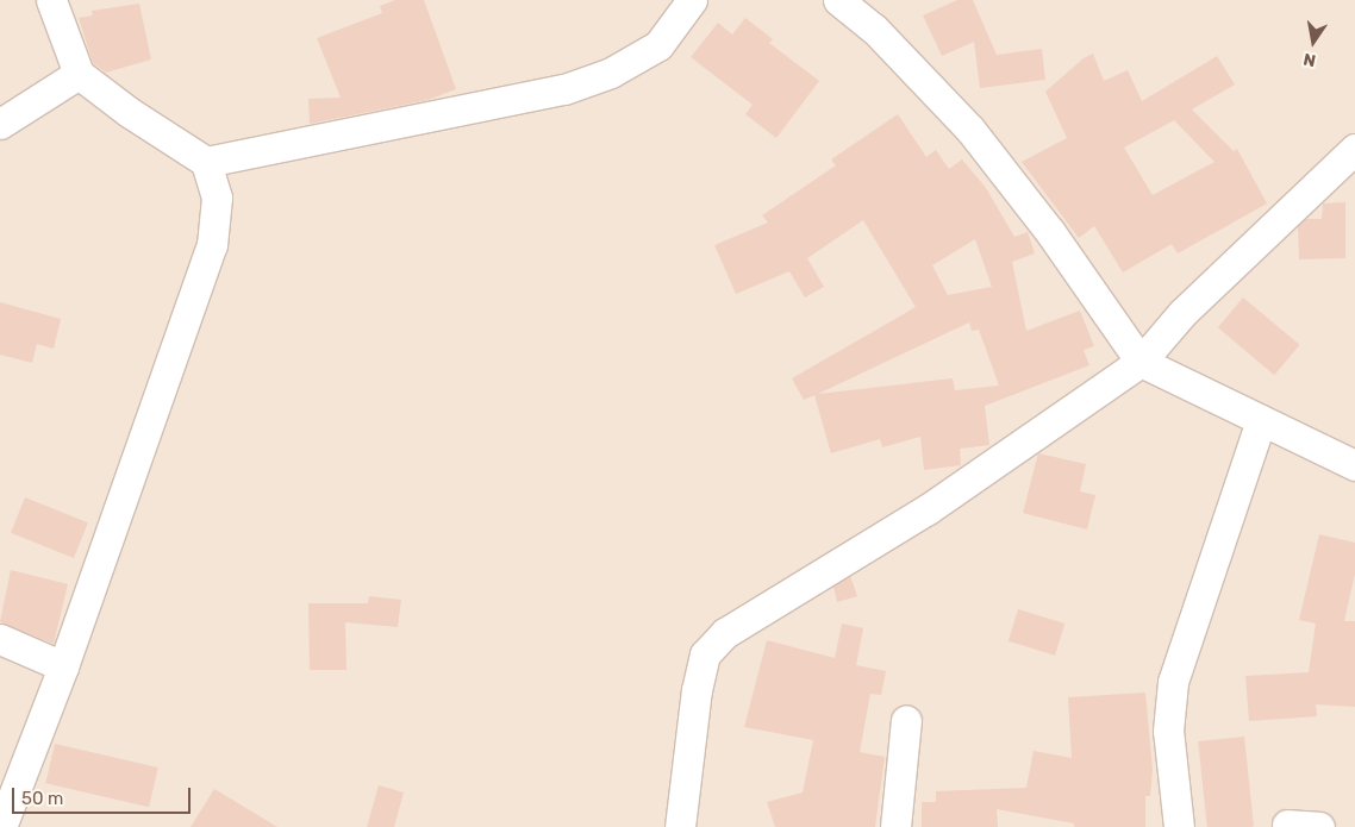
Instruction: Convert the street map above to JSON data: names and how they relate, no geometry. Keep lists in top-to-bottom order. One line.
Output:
{"scale_bar":"50 m","north":"bottom"}
